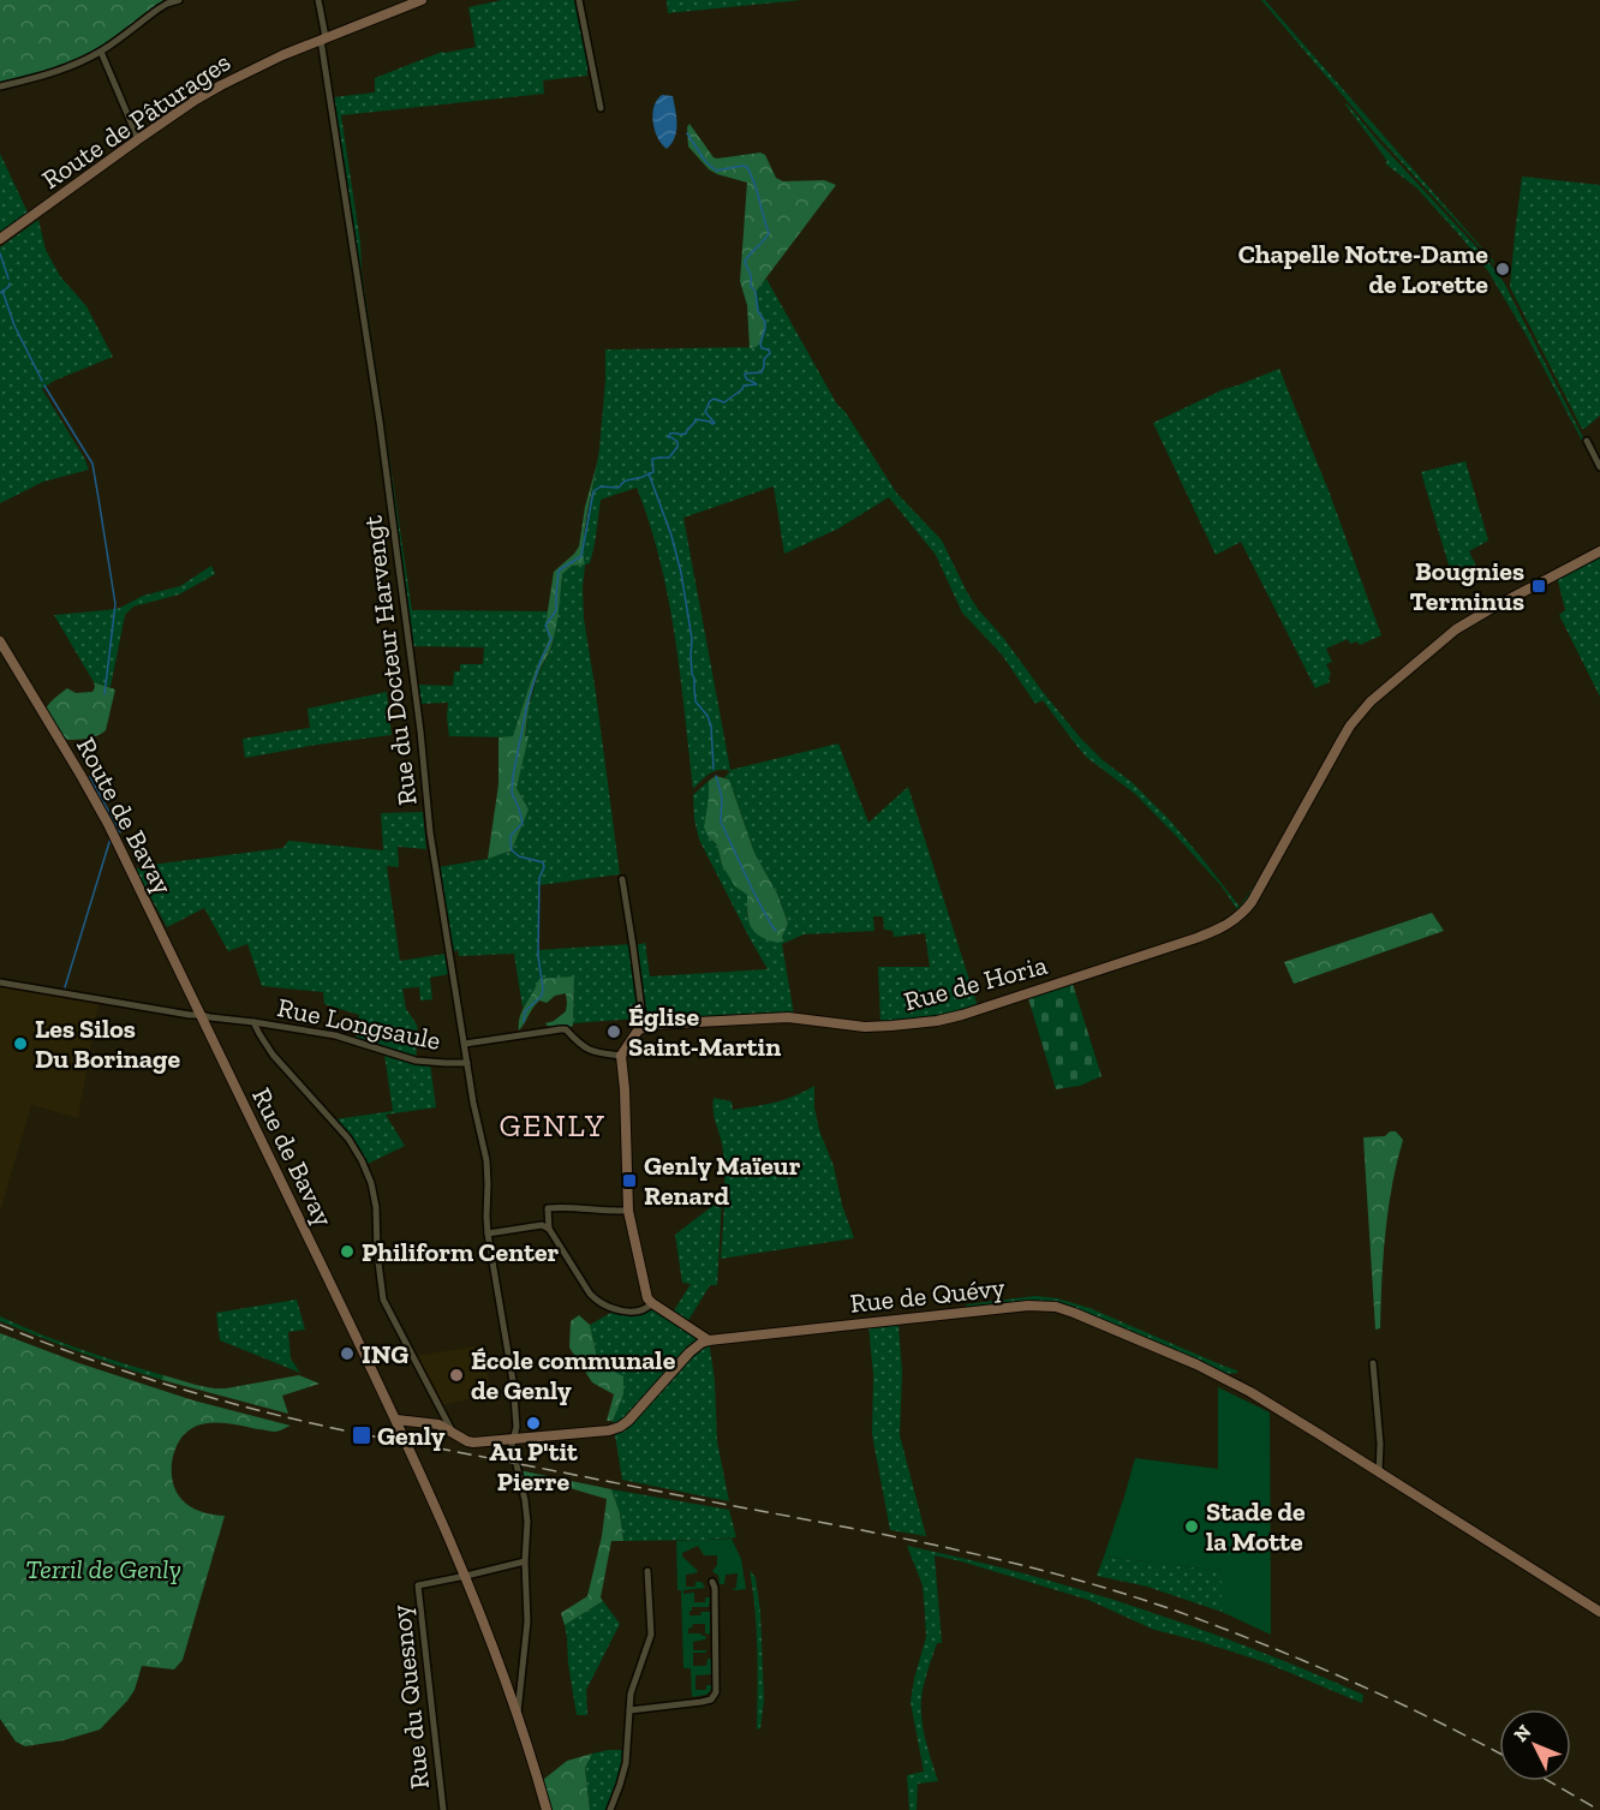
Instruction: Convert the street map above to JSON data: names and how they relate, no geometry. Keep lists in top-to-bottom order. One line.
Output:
{"streets":{"main road":["Route de Pâturages","Route de Bavay","Rue de Horia","Rue de Bavay","Rue de Quévy"],"street":["Rue du Docteur Harvengt","Rue Longsaule","Rue du Quesnoy"]},"crossings":[["Route de Pâturages","Rue du Docteur Harvengt"],["Rue du Docteur Harvengt","Rue Longsaule"],["Rue du Docteur Harvengt","Rue de Bavay"],["Route de Bavay","Rue Longsaule"],["Route de Bavay","Rue de Bavay"],["Rue Longsaule","Rue de Bavay"],["Rue de Bavay","Rue du Quesnoy"]],"districts":["GENLY"],"parks":["Terril de Genly"],"places":{"other":["Chapelle Notre-Dame de Lorette","Église Saint-Martin","Les Silos Du Borinage","Philiform Center","ING","École communale de Genly","Au P'tit Pierre","Stade de la Motte"],"transit":["Bougnies Terminus","Genly Maïeur Renard","Genly"]},"north":"top left"}
